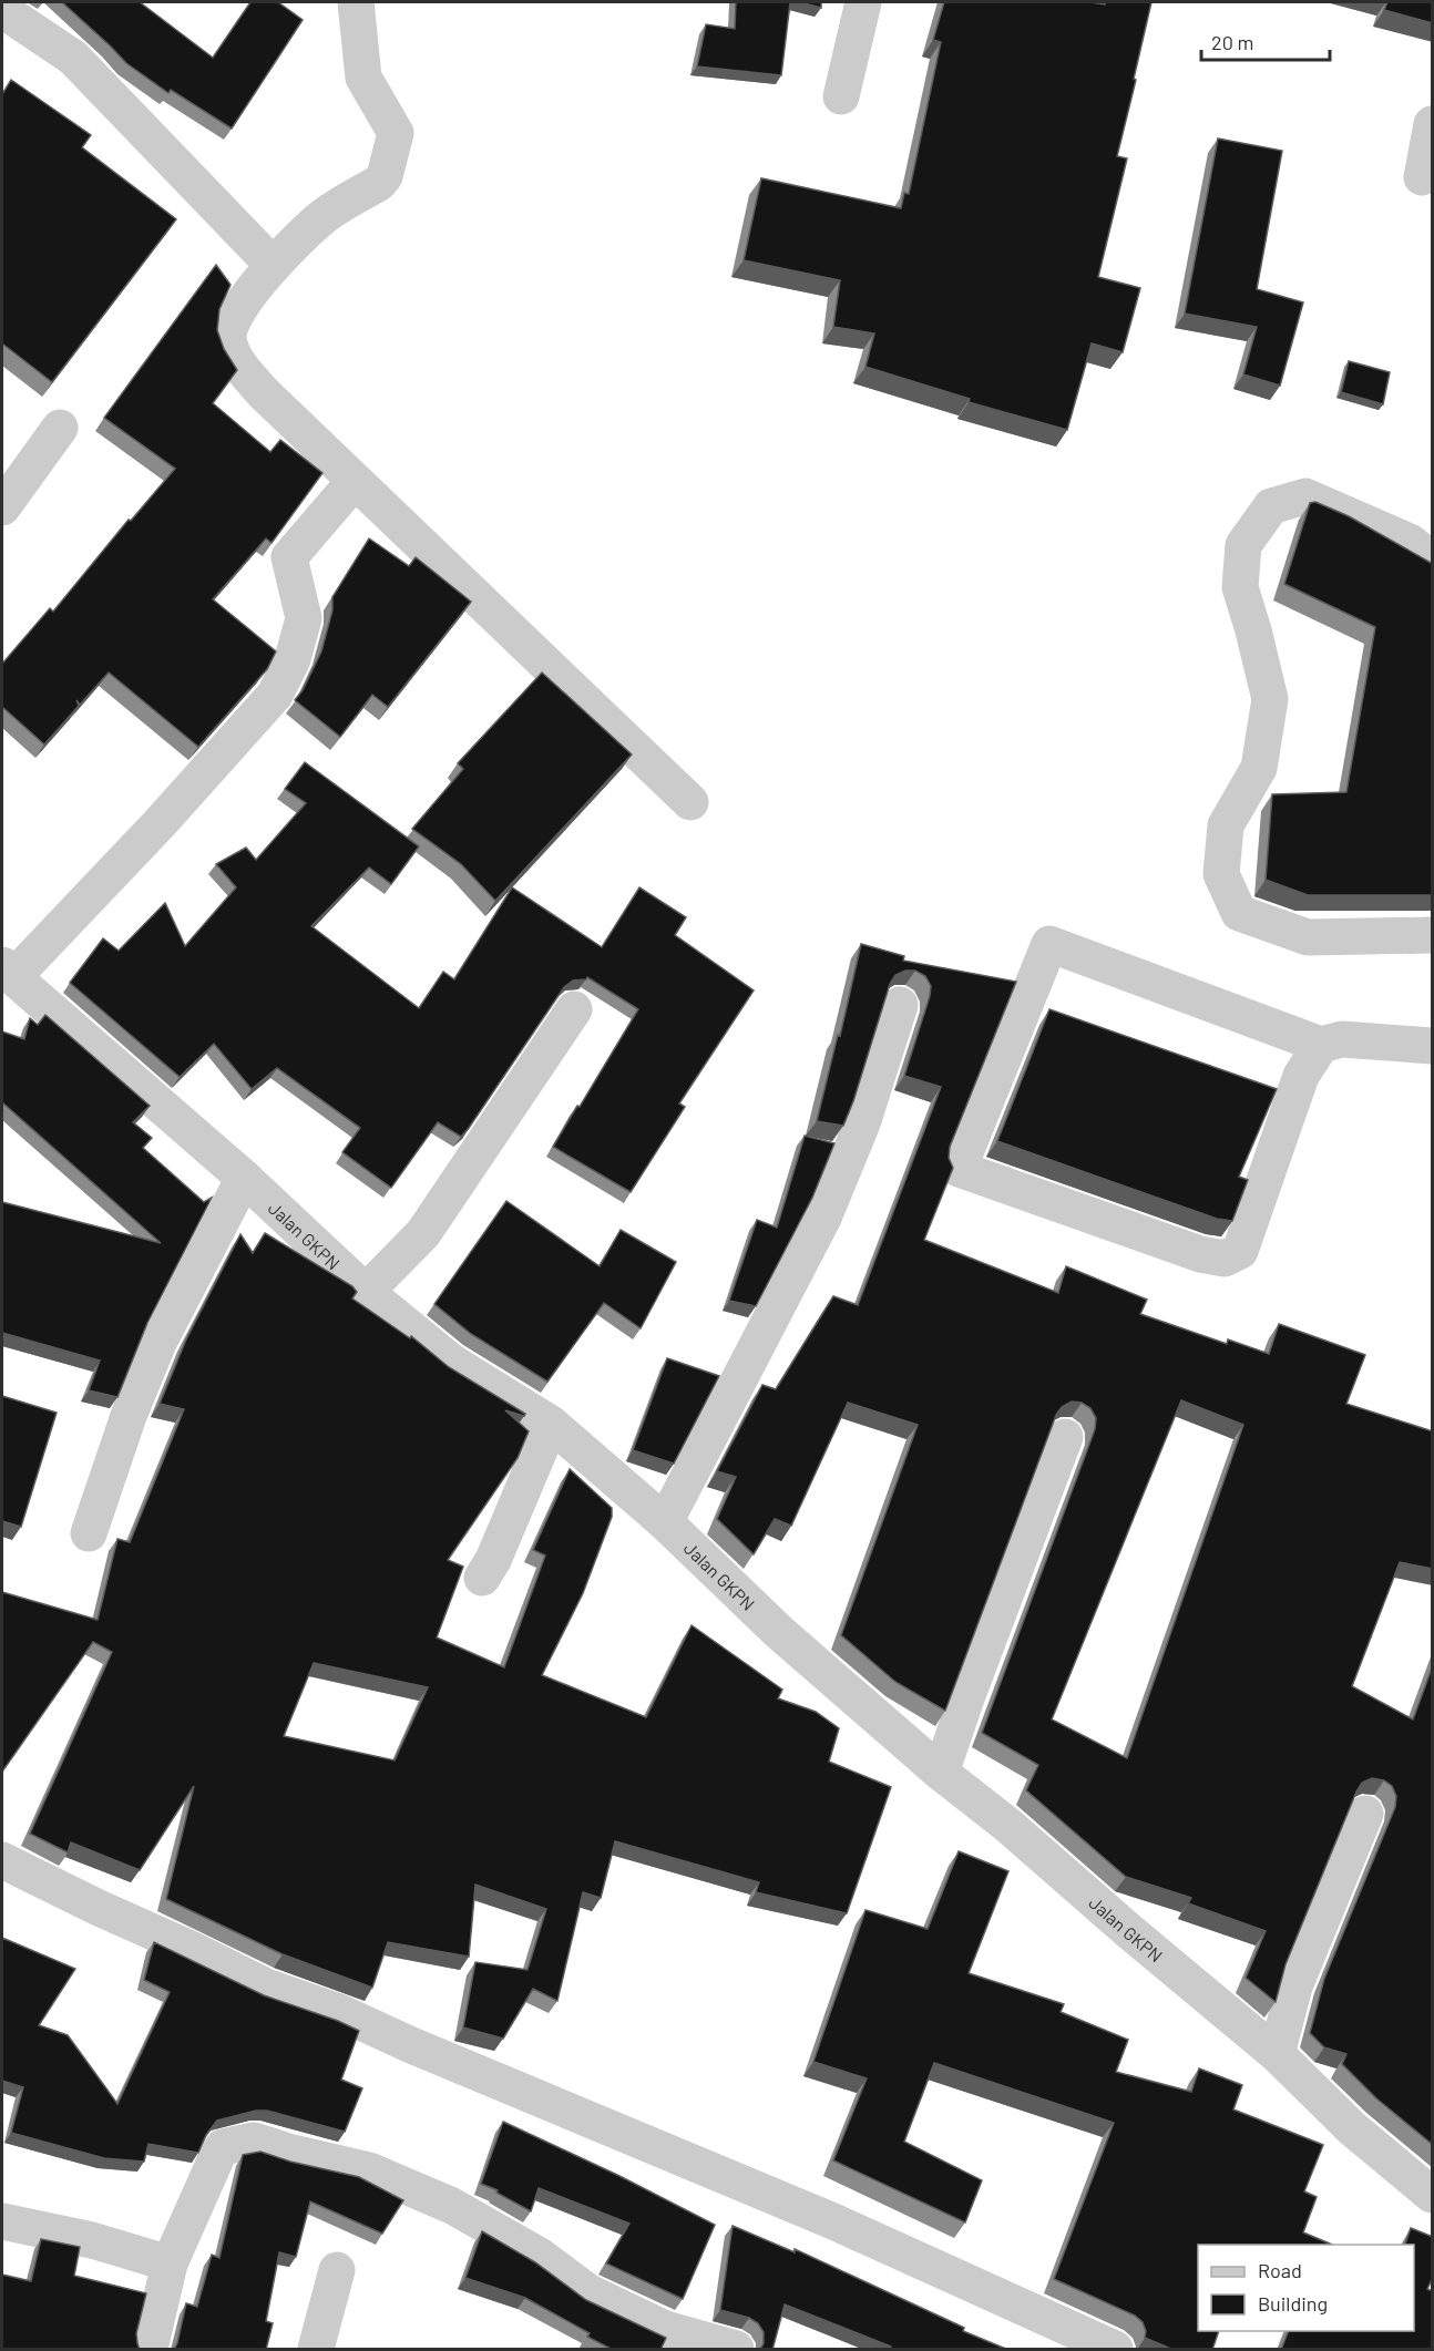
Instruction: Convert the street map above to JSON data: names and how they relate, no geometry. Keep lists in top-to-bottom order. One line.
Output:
{"streets":{"street":["Jalan GKPN"]},"legend":["Road","Building"],"scale_bar":"20 m"}
